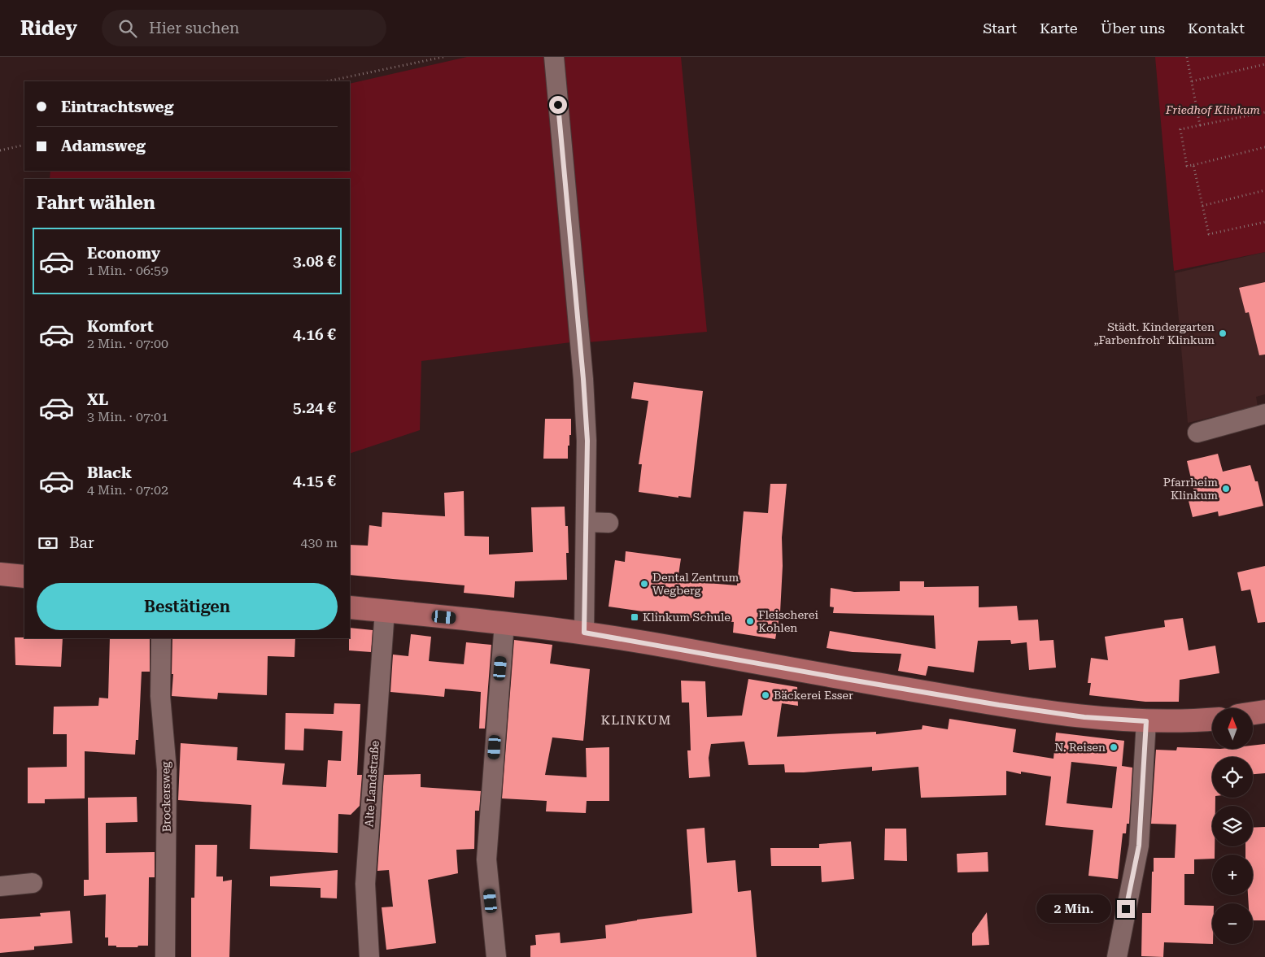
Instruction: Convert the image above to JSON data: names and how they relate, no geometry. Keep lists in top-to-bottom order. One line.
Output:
{"streets":{"street":["Alte Landstraße","Brockersweg"]},"districts":["KLINKUM"],"parks":["Friedhof Klinkum"],"places":{"other":["Städt. Kindergarten „Farbenfroh“ Klinkum","Pfarrheim Klinkum","Dental Zentrum Wegberg","Fleischerei Kohlen","Bäckerei Esser","N. Reisen"],"transit":["Klinkum Schule"]},"north":"top","page":{"header":"Ridey","search":"Hier suchen","nav":["Start","Karte","Über uns","Kontakt"],"banner":["Eintrachtsweg","Adamsweg"],"heading":"Fahrt wählen","list":[{"name":"Economy","note":"1 Min. · 06:59","value":"3.08 €"},{"name":"Komfort","note":"2 Min. · 07:00","value":"4.16 €"},{"name":"XL","note":"3 Min. · 07:01","value":"5.24 €"},{"name":"Black","note":"4 Min. · 07:02","value":"4.15 €"}],"pay":["Bar","430 m"],"buttons":"Bestätigen","map_buttons":["+","−"],"bubble":"2 Min."}}
